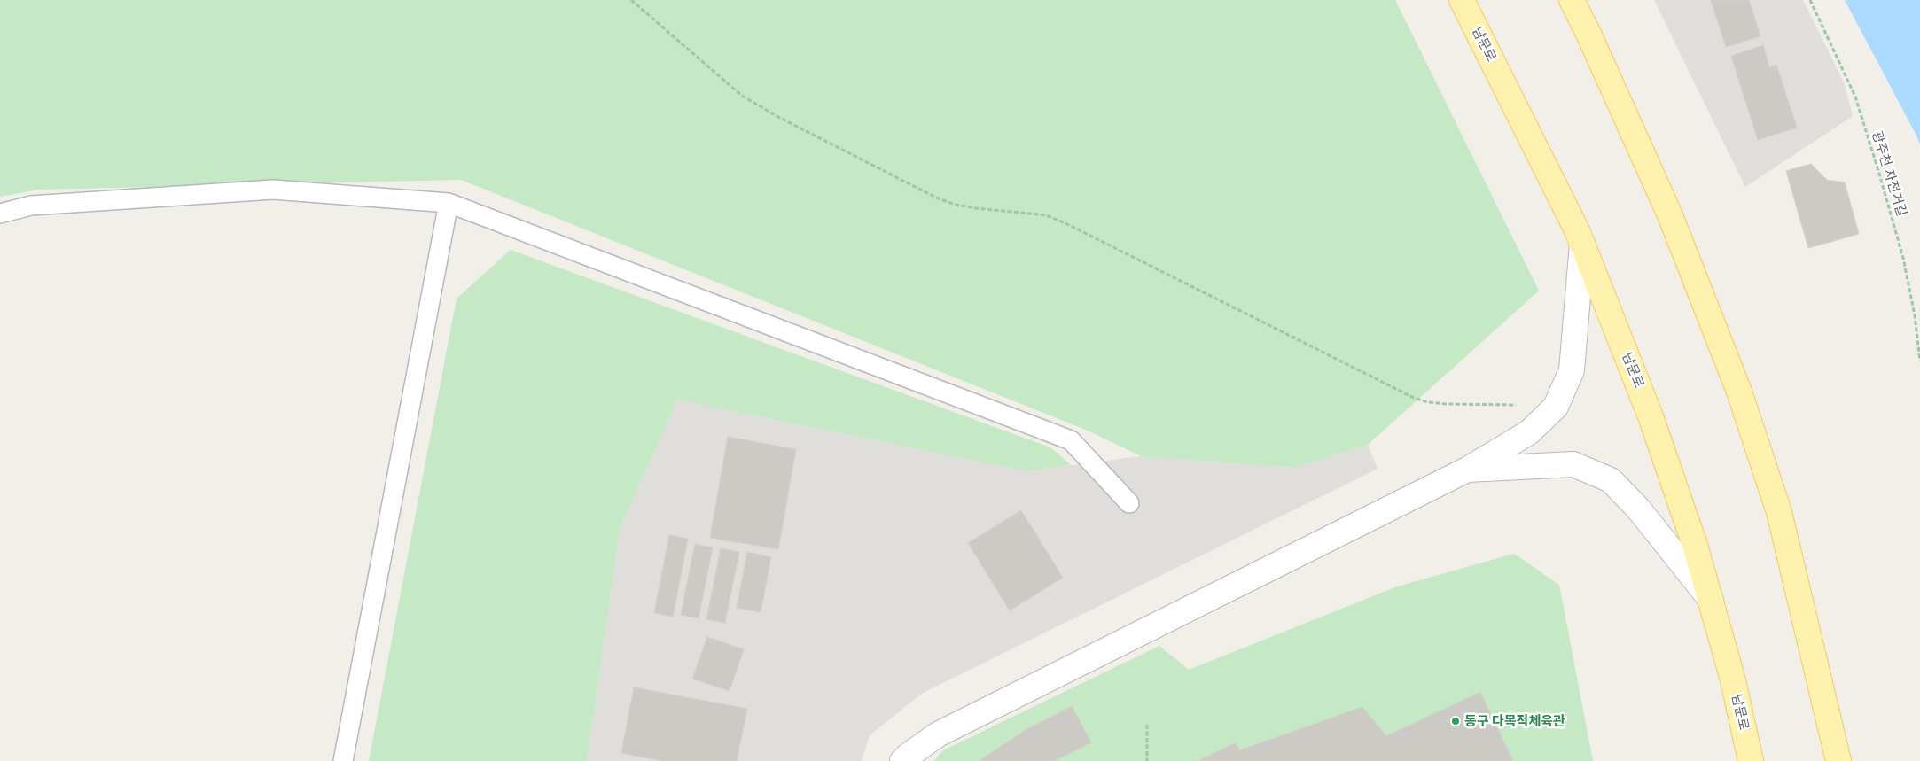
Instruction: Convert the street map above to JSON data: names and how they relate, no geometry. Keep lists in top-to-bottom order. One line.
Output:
{"streets":{"main road":["남문로"],"path":["광주천 자전거길"]},"places":["동구 다목적체육관"]}
